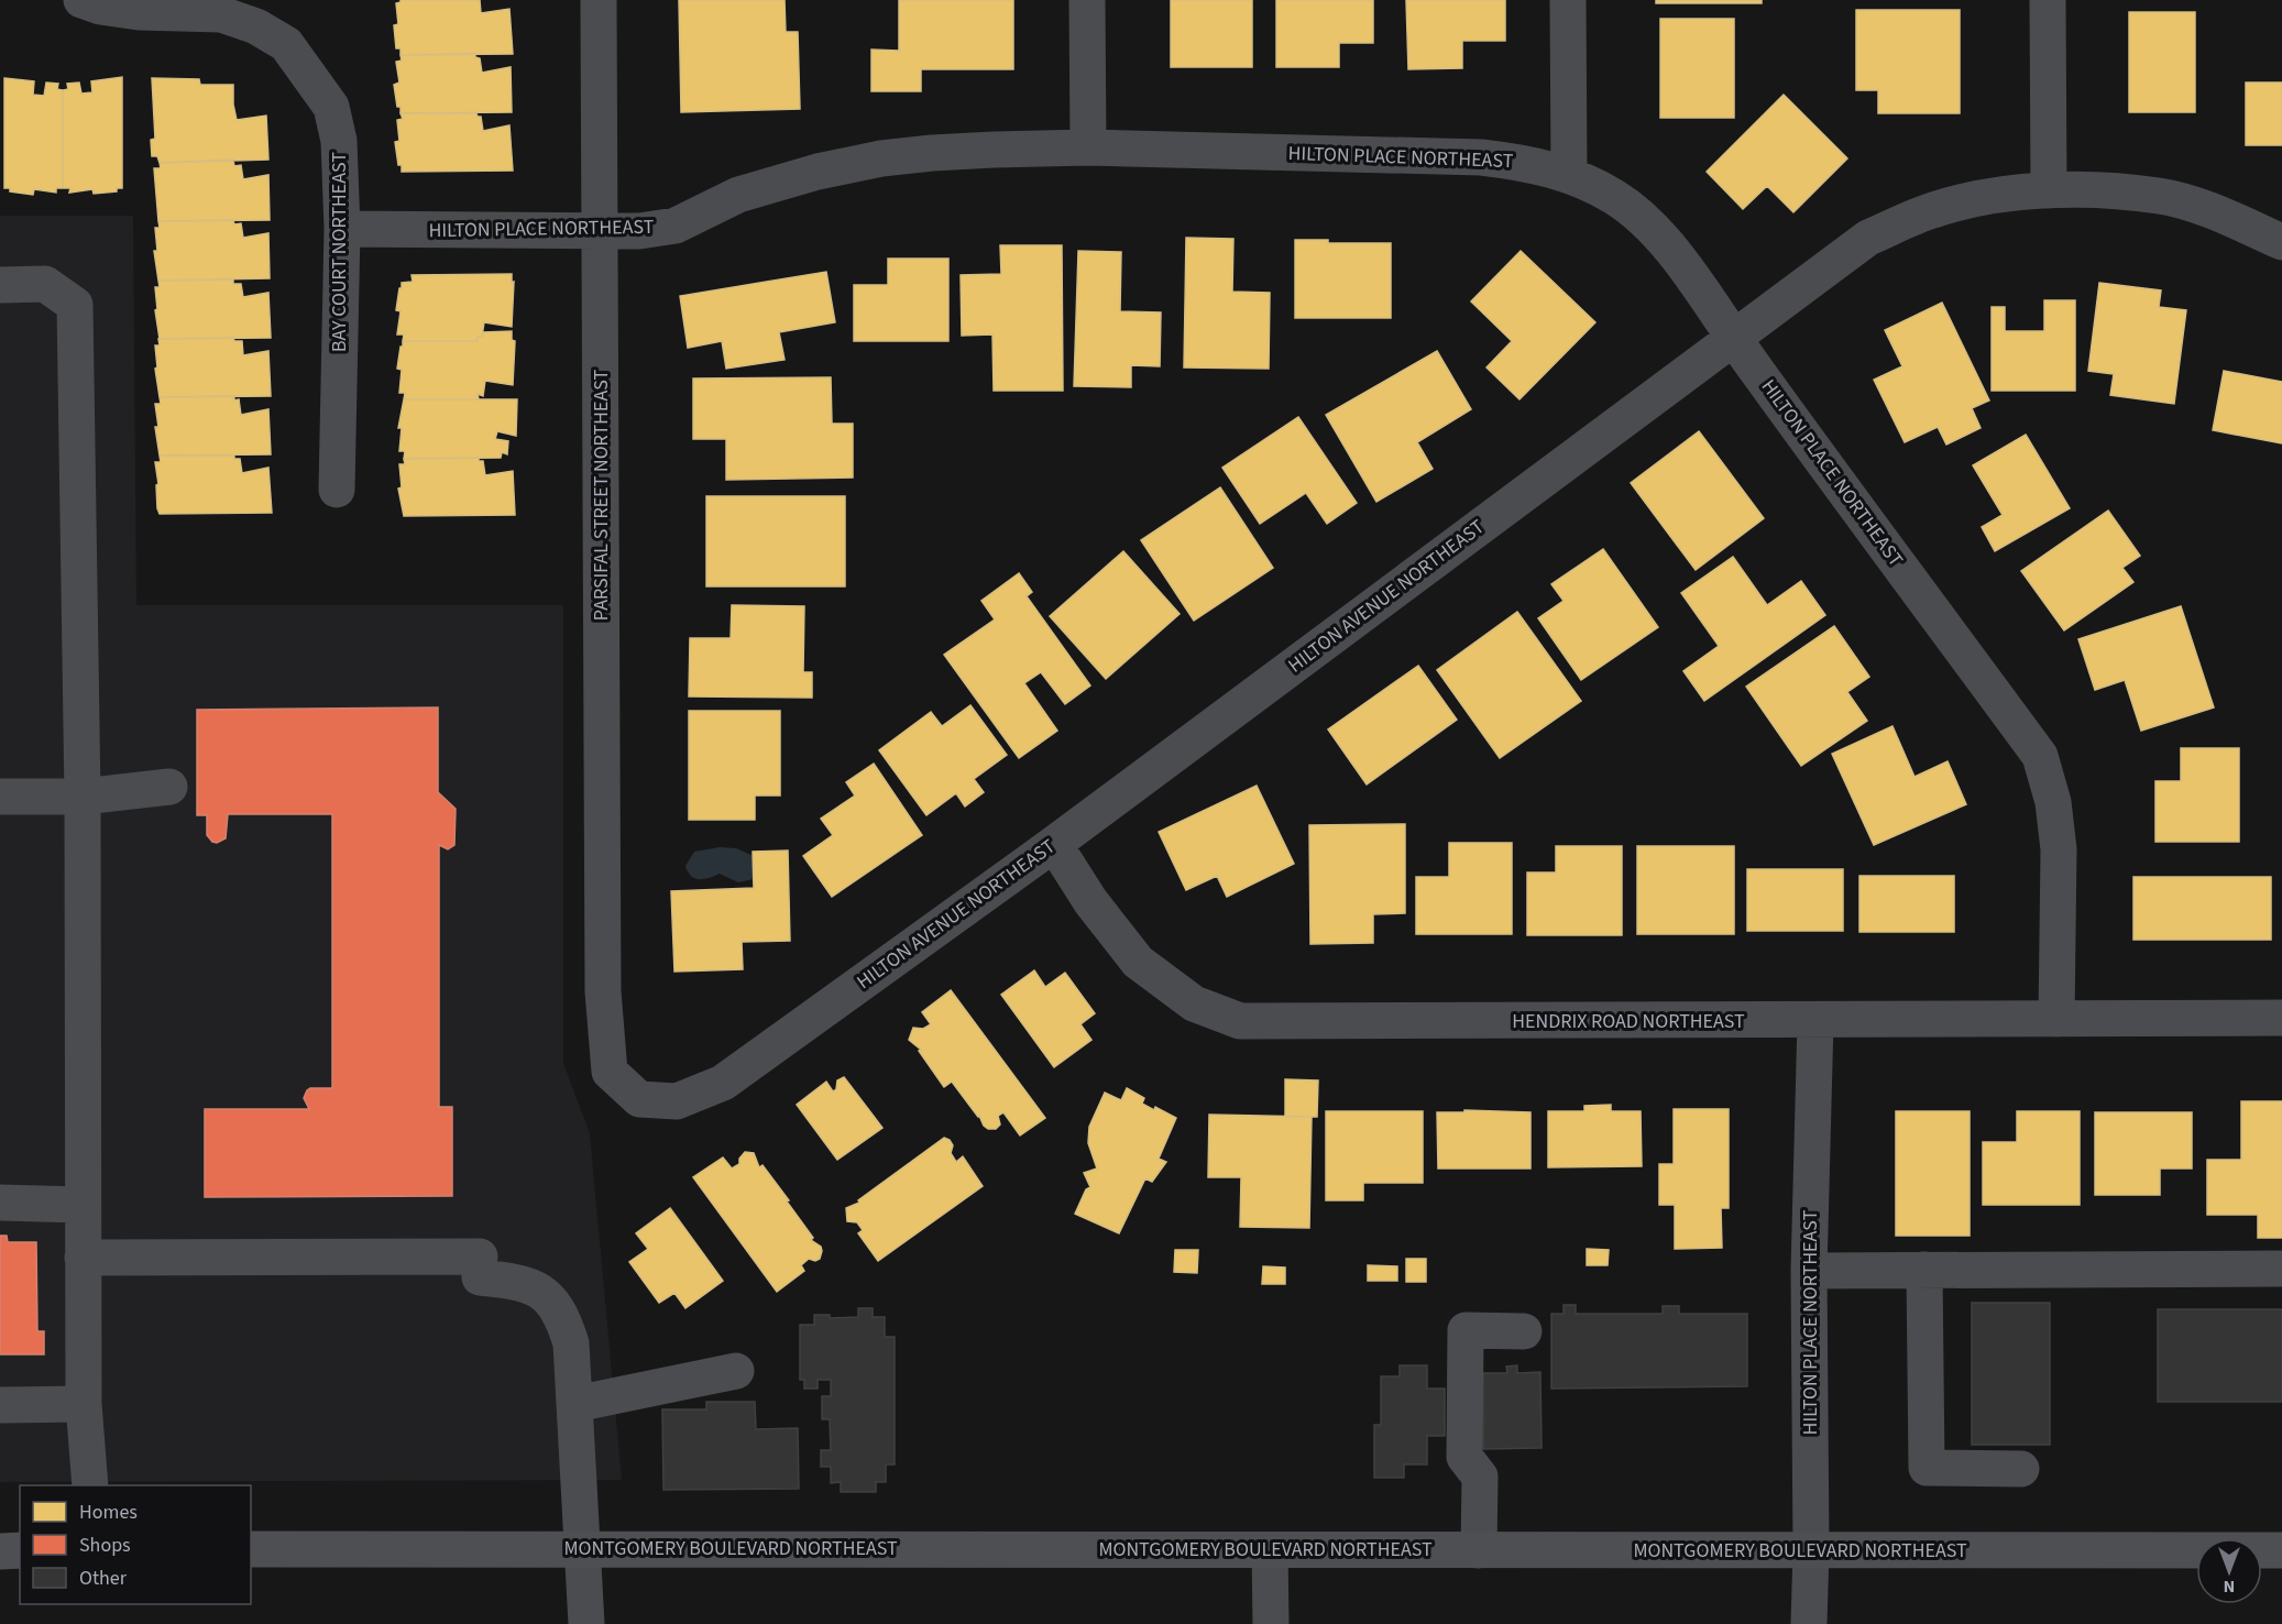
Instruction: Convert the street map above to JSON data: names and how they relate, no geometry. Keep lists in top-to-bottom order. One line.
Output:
{"streets":{"main road":["MONTGOMERY BOULEVARD NORTHEAST"],"street":["HILTON PLACE NORTHEAST","BAY COURT NORTHEAST","PARSIFAL STREET NORTHEAST","HILTON AVENUE NORTHEAST","HENDRIX ROAD NORTHEAST"]},"crossings":[["HILTON PLACE NORTHEAST","BAY COURT NORTHEAST"],["HILTON PLACE NORTHEAST","PARSIFAL STREET NORTHEAST"],["HILTON PLACE NORTHEAST","HILTON AVENUE NORTHEAST"],["HILTON PLACE NORTHEAST","HENDRIX ROAD NORTHEAST"],["HILTON PLACE NORTHEAST","MONTGOMERY BOULEVARD NORTHEAST"],["PARSIFAL STREET NORTHEAST","HILTON AVENUE NORTHEAST"],["HILTON AVENUE NORTHEAST","HENDRIX ROAD NORTHEAST"]],"legend":["Homes","Shops","Other"],"north":"bottom"}
